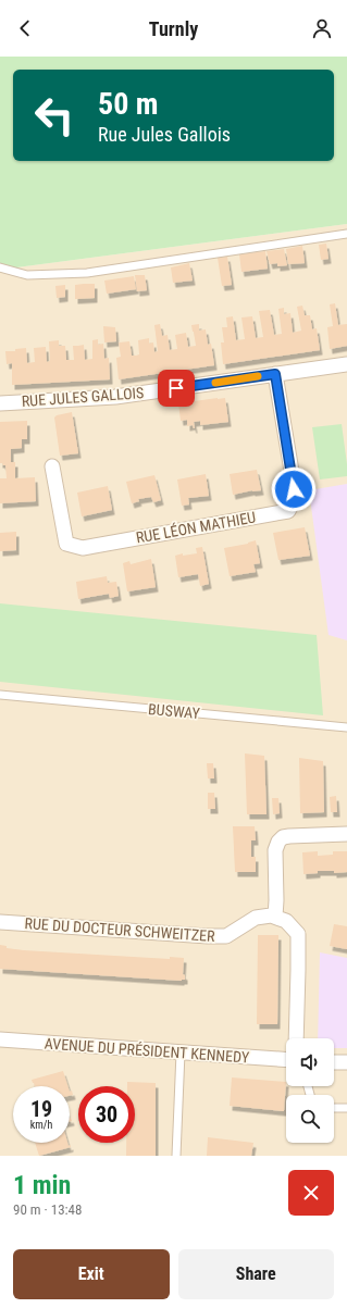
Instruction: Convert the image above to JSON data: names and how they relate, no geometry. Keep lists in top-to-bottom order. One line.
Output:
{"streets":{"street":["RUE JULES GALLOIS","RUE LÉON MATHIEU","RUE DU DOCTEUR SCHWEITZER","AVENUE DU PRÉSIDENT KENNEDY"],"lane":["BUSWAY"]},"crossings":[["RUE JULES GALLOIS","RUE LÉON MATHIEU"]],"page":{"header":"Turnly","turn":["50 m","Rue Jules Gallois"],"speed":"19 km/h","limit":"30","heading":["1 min","90 m · 13:48"],"buttons":["Exit","Share"]}}
